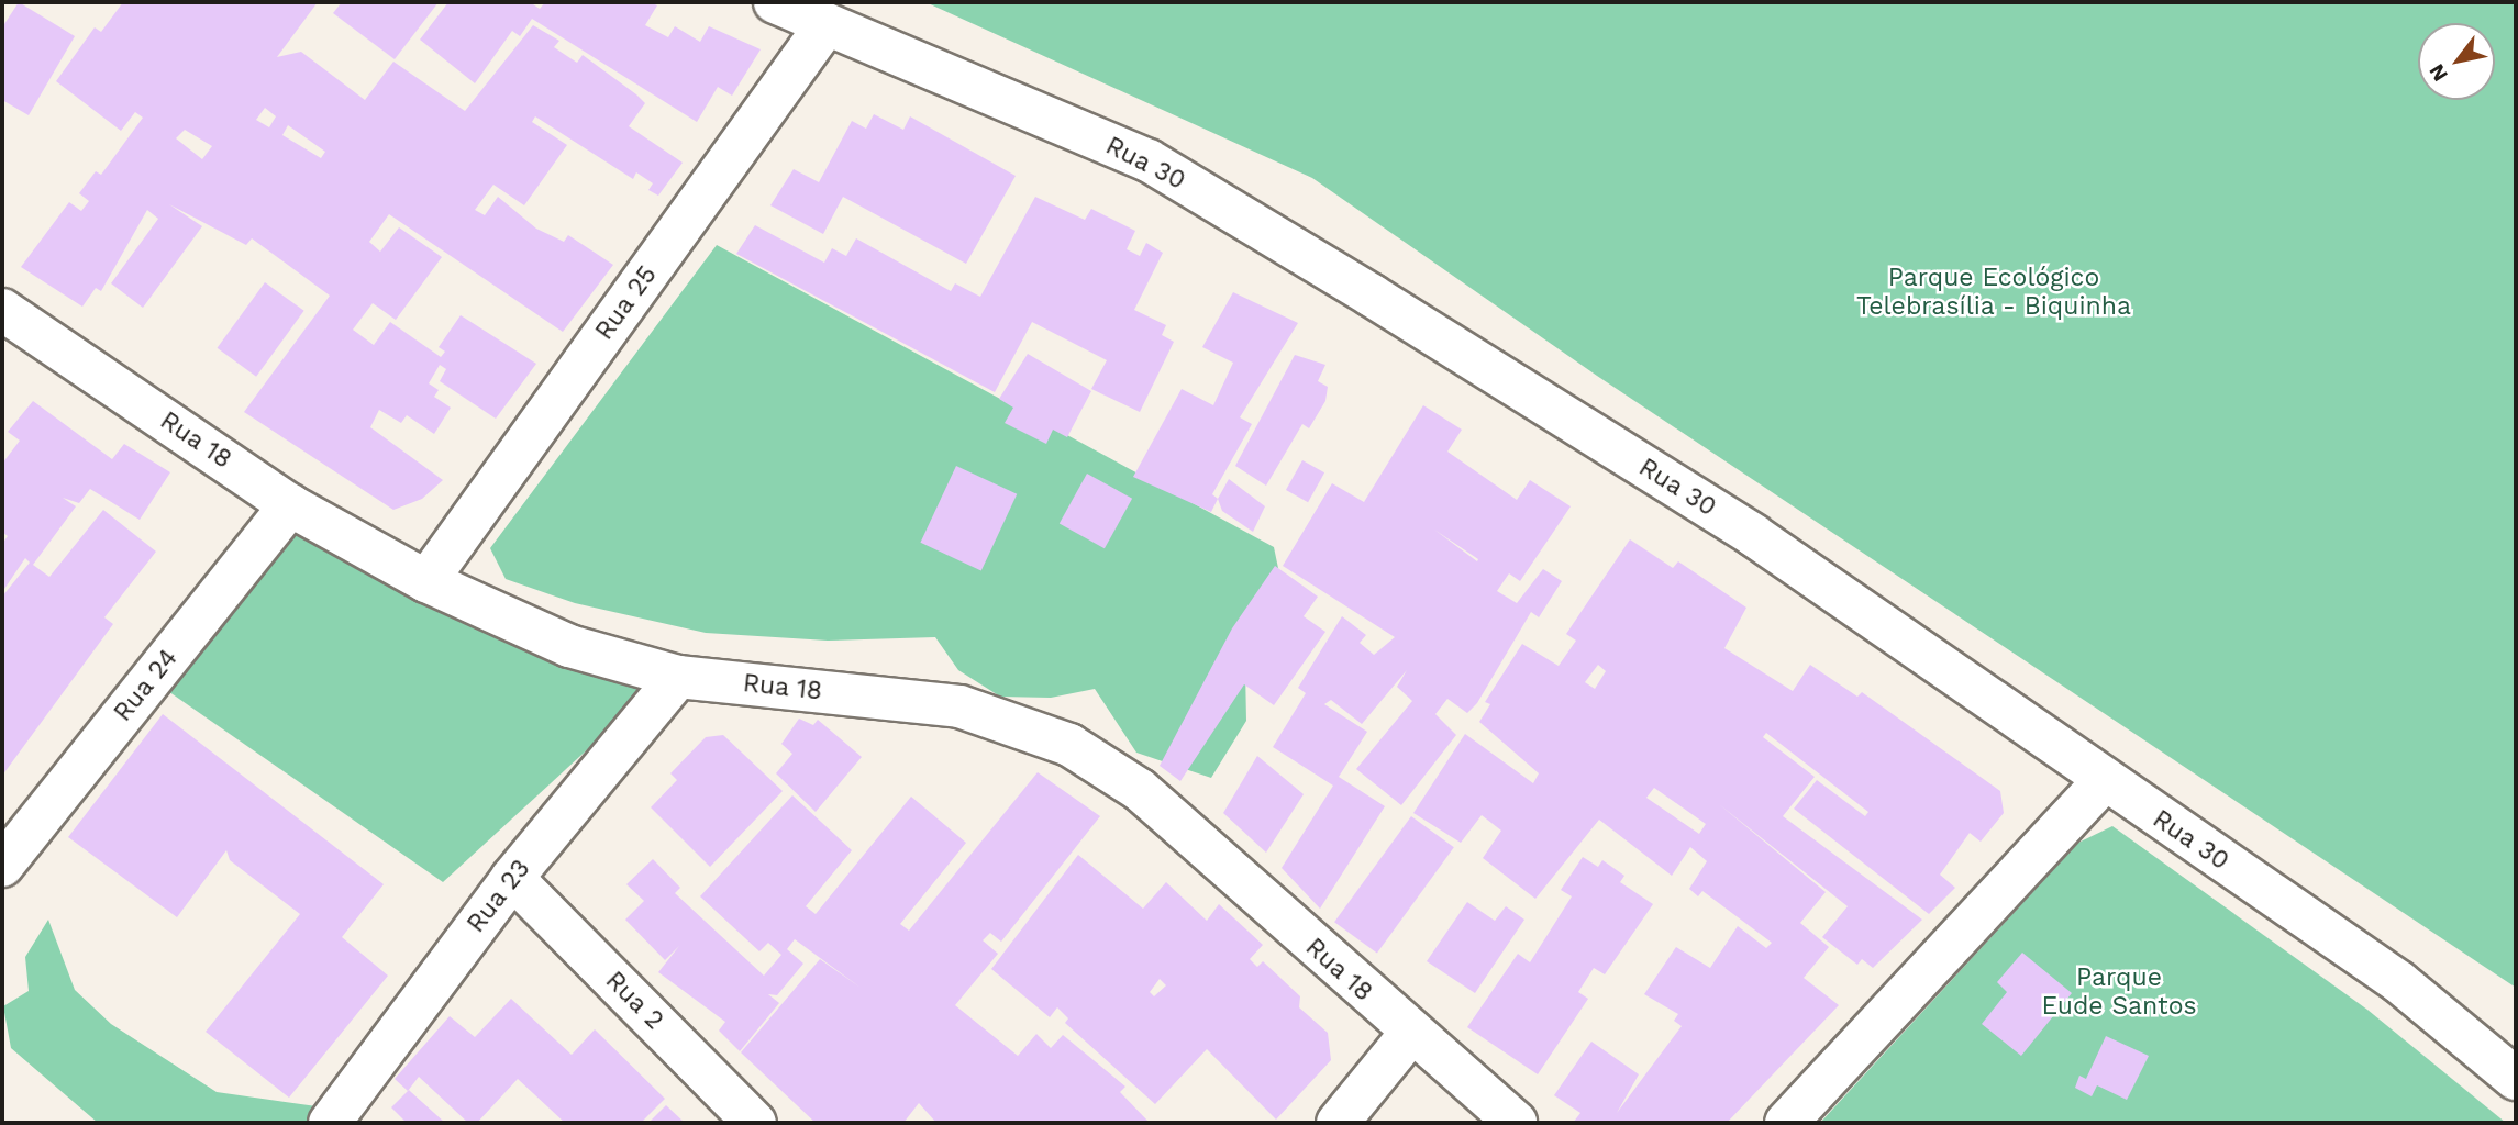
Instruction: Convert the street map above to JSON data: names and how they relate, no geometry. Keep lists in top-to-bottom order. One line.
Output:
{"streets":{"street":["Rua 30","Rua 25","Rua 18","Rua 24","Rua 23","Rua 2"]},"crossings":[["Rua 30","Rua 25"],["Rua 25","Rua 18"],["Rua 18","Rua 24"],["Rua 18","Rua 23"],["Rua 23","Rua 2"]],"parks":["Parque Ecológico Telebrasília - Biquinha","Parque Eude Santos"],"north":"bottom left"}
